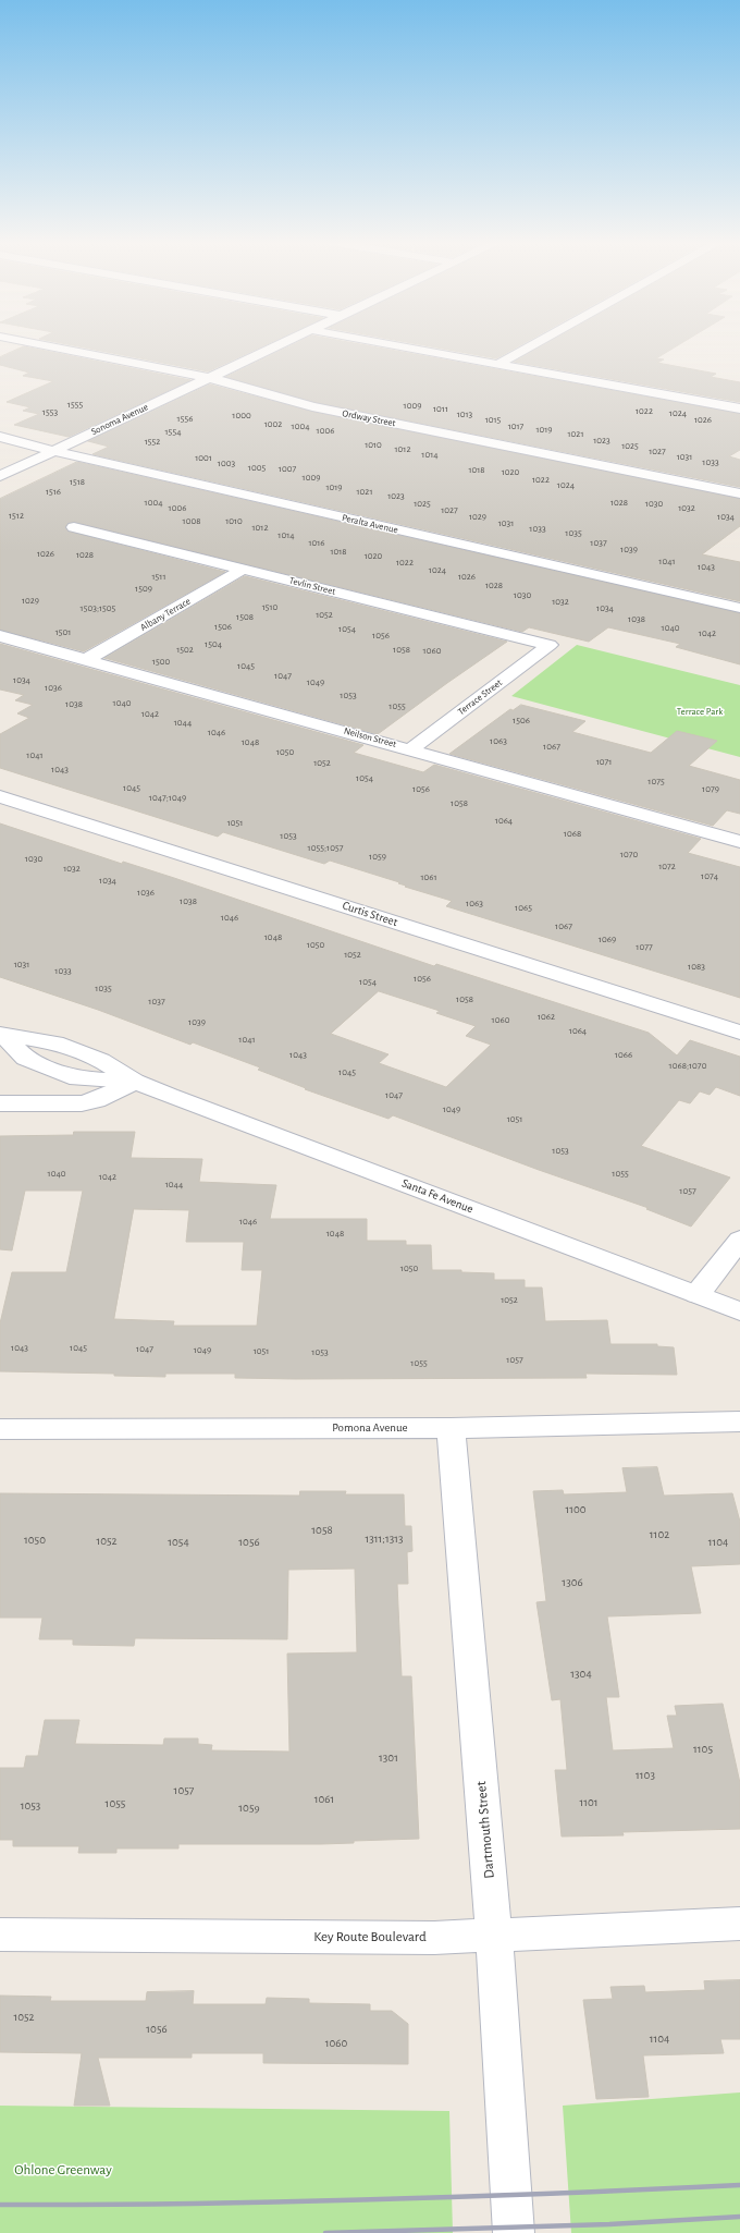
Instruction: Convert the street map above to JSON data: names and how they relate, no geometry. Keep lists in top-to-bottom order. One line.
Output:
{"streets":{"street":["Ordway Street","Sonoma Avenue","Peralta Avenue","Tevlin Street","Albany Terrace","Terrace Street","Neilson Street","Curtis Street","Santa Fe Avenue","Pomona Avenue","Dartmouth Street","Key Route Boulevard"]},"crossings":[["Ordway Street","Sonoma Avenue"],["Sonoma Avenue","Peralta Avenue"],["Tevlin Street","Albany Terrace"],["Tevlin Street","Terrace Street"],["Albany Terrace","Neilson Street"],["Terrace Street","Neilson Street"],["Pomona Avenue","Dartmouth Street"],["Dartmouth Street","Key Route Boulevard"]],"parks":["Terrace Park","Ohlone Greenway"],"house_numbers":["1555","1009","1011","1022","1553","1024","1013","1000","1556","1015","1026","1002","1004","1017","1019","1006","1554","1021","1023","1552","1010","1025","1012","1027","1014","1031","1001","1033","1003","1005","1007","1018","1020","1009","1022","1518","1024","1019","1516","1021","1023","1004","1028","1025","1030","1006","1032","1027","1512","1029","1034","1008","1010","1031","1012","1033","1035","1014","1016","1037","1039","1018","1026","1028","1020","1041","1022","1043","1024","1511","1026","1028","1509","1030","1029","1032","1510","1503;1505","1034","1052","1508","1038","1506","1040","1054","1501","1042","1056","1504","1502","1058","1060","1500","1045","1047","1034","1049","1036","1053","1040","1038","1055","1042","1506","1044","1046","1063","1048","1067","1050","1041","1071","1052","1043","1054","1075","1045","1056","1079","1047;1049","1058","1064","1051","1068","1053","1055;1057","1070","1059","1030","1072","1032","1074","1061","1034","1036","1038","1063","1065","1046","1067","1048","1069","1050","1077","1052","1031","1083","1033","1056","1054","1035","1058","1037","1062","1060","1039","1064","1041","1043","1066","1068;1070","1045","1047","1049","1051","1053","1040","1055","1042","1044","1057","1046","1048","1050","1052","1043","1045","1047","1049","1051","1053","1057","1055","1100","1058","1102","1311;1313","1050","1052","1054","1056","1104","1306","1304","1105","1301","1103","1057","1061","1101","1055","1053","1059","1052","1056","1104","1060"]}
